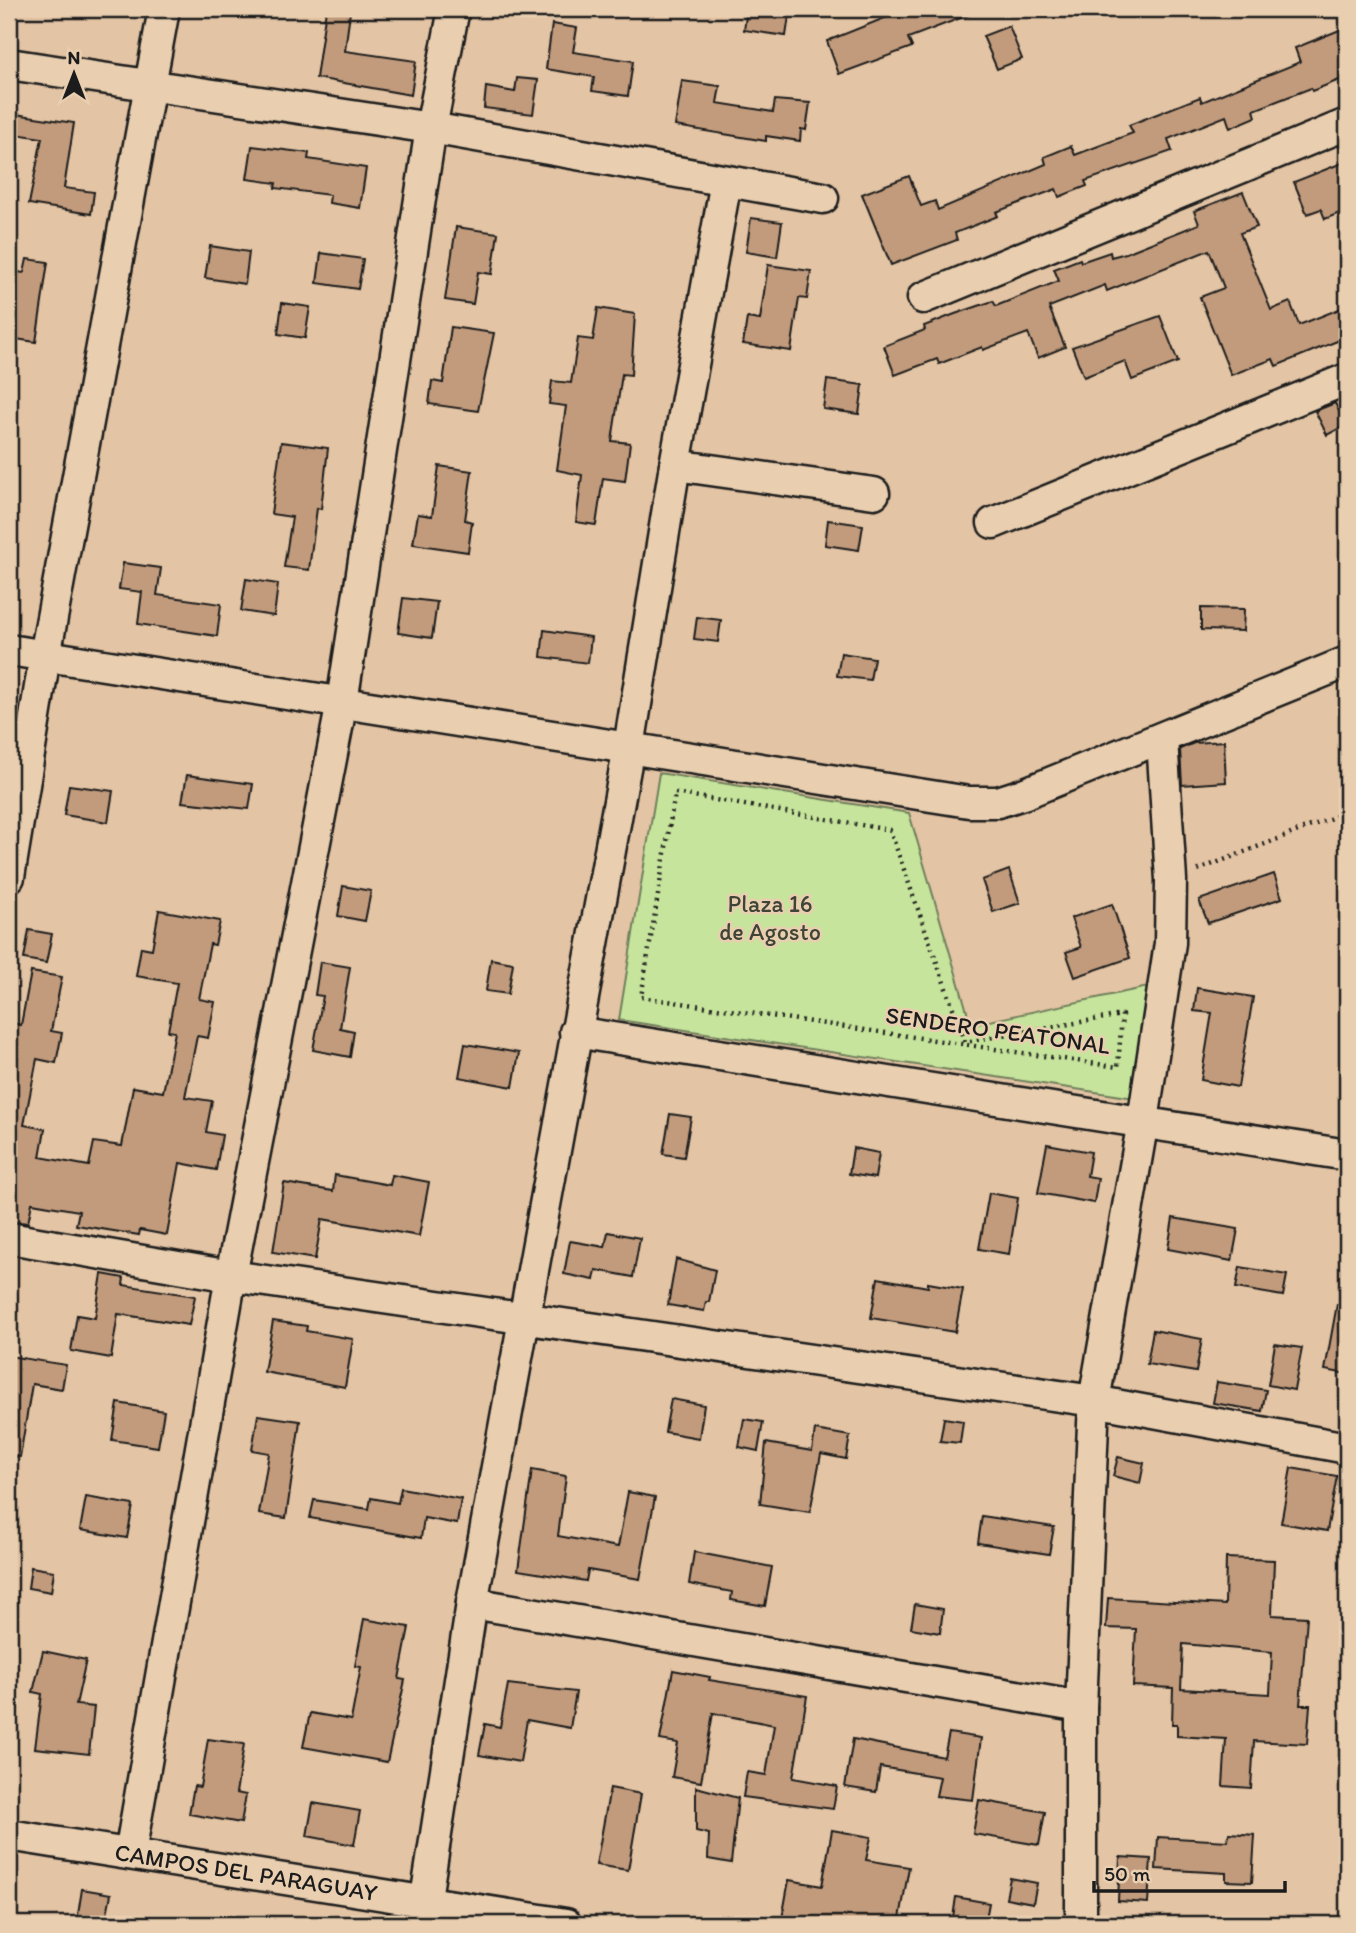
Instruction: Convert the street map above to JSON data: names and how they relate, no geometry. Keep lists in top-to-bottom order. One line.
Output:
{"streets":{"street":["CAMPOS DEL PARAGUAY"],"path":["SENDERO PEATONAL"]},"parks":["Plaza 16 de Agosto"],"scale_bar":"50 m","north":"top"}
